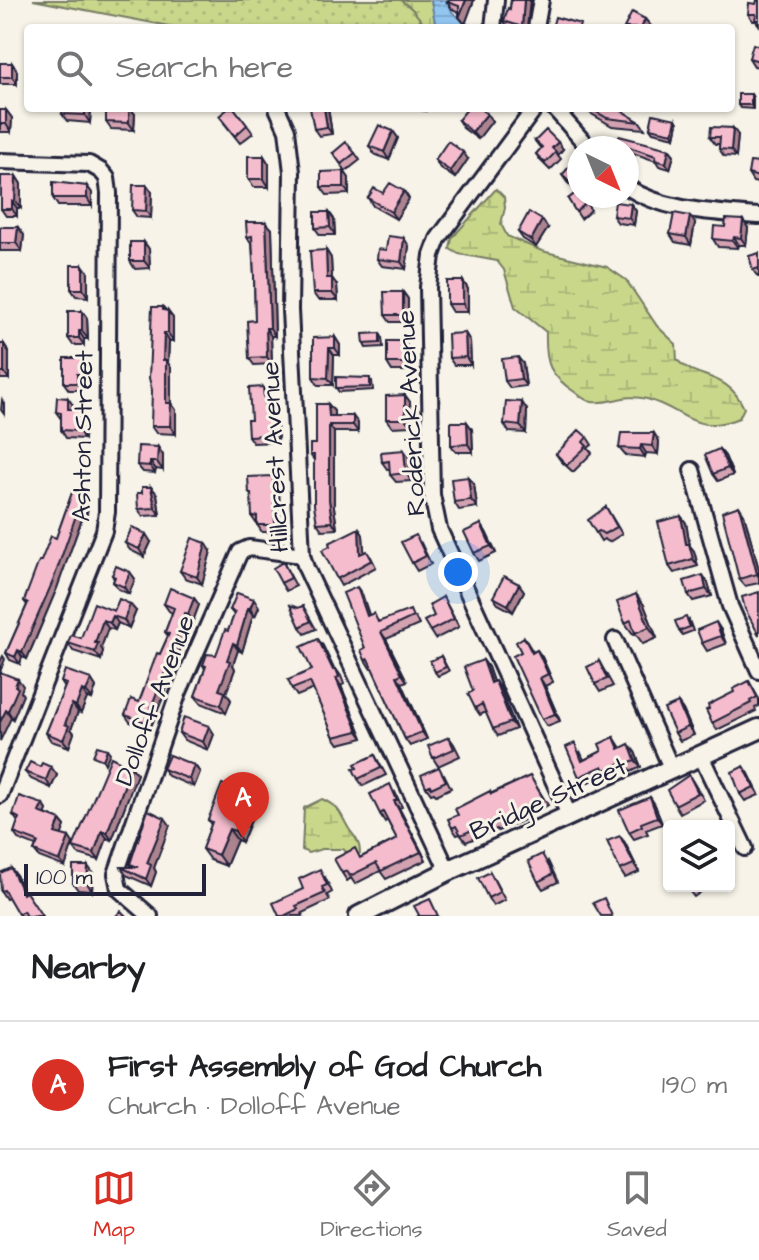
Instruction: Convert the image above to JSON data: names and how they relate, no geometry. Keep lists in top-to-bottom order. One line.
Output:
{"streets":{"main road":["Bridge Street"],"street":["Roderick Avenue","Ashton Street","Hillcrest Avenue","Dolloff Avenue"]},"crossings":[["Roderick Avenue","Bridge Street"],["Hillcrest Avenue","Dolloff Avenue"],["Hillcrest Avenue","Bridge Street"]],"scale_bar":"100 m","north":"bottom right","page":{"search":"Search here","pins":"A","scale":"100 m","heading":"Nearby","list":[{"mark":"A","name":"First Assembly of God Church","note":"Church · Dolloff Avenue","value":"190 m"}],"nav":["Map","Directions","Saved"]}}
